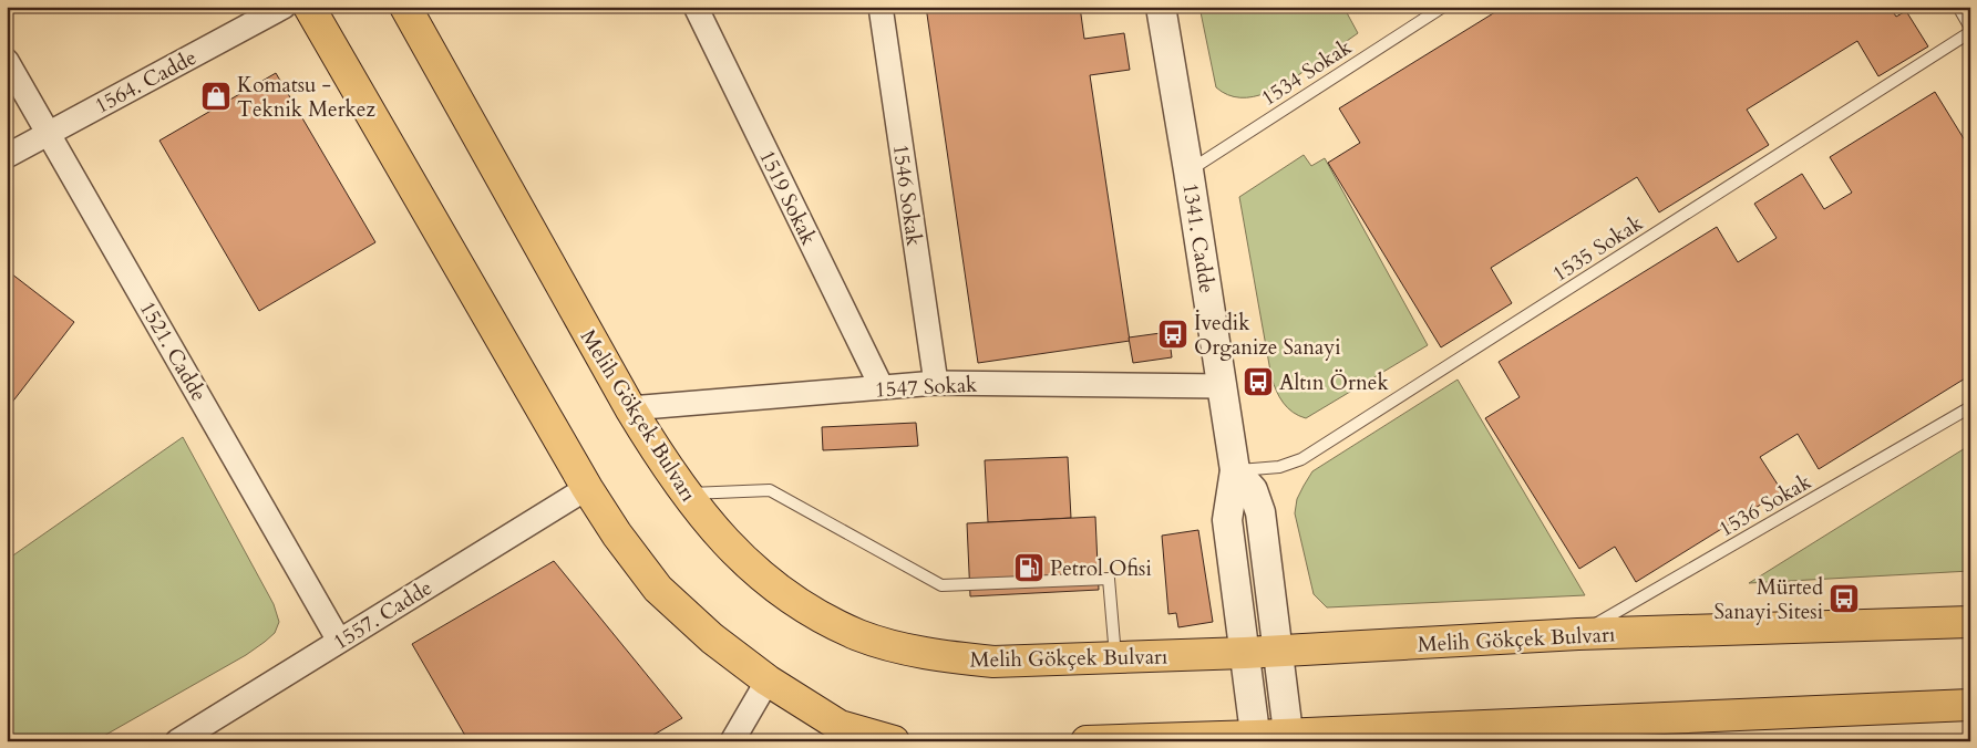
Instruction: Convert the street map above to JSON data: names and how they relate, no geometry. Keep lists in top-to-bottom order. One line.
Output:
{"streets":{"main road":["Melih Gökçek Bulvarı"],"street":["1564. Cadde","1546 Sokak","1519 Sokak","1341. Cadde","1521. Cadde","1547 Sokak","1557. Cadde"],"lane":["1534 Sokak","1535 Sokak","1536 Sokak"]},"crossings":[["1534 Sokak","1341. Cadde"],["1564. Cadde","1521. Cadde"],["1546 Sokak","1547 Sokak"],["1519 Sokak","1547 Sokak"],["1341. Cadde","1535 Sokak"],["1341. Cadde","1547 Sokak"],["1341. Cadde","Melih Gökçek Bulvarı"],["1521. Cadde","1557. Cadde"],["1547 Sokak","Melih Gökçek Bulvarı"],["Melih Gökçek Bulvarı","1536 Sokak"]],"places":{"shop":["Komatsu - Teknik Merkez"],"bus stop":["İvedik Organize Sanayi","Altın Örnek","Mürted Sanayi Sitesi"],"fuel station":["Petrol Ofisi"]}}
